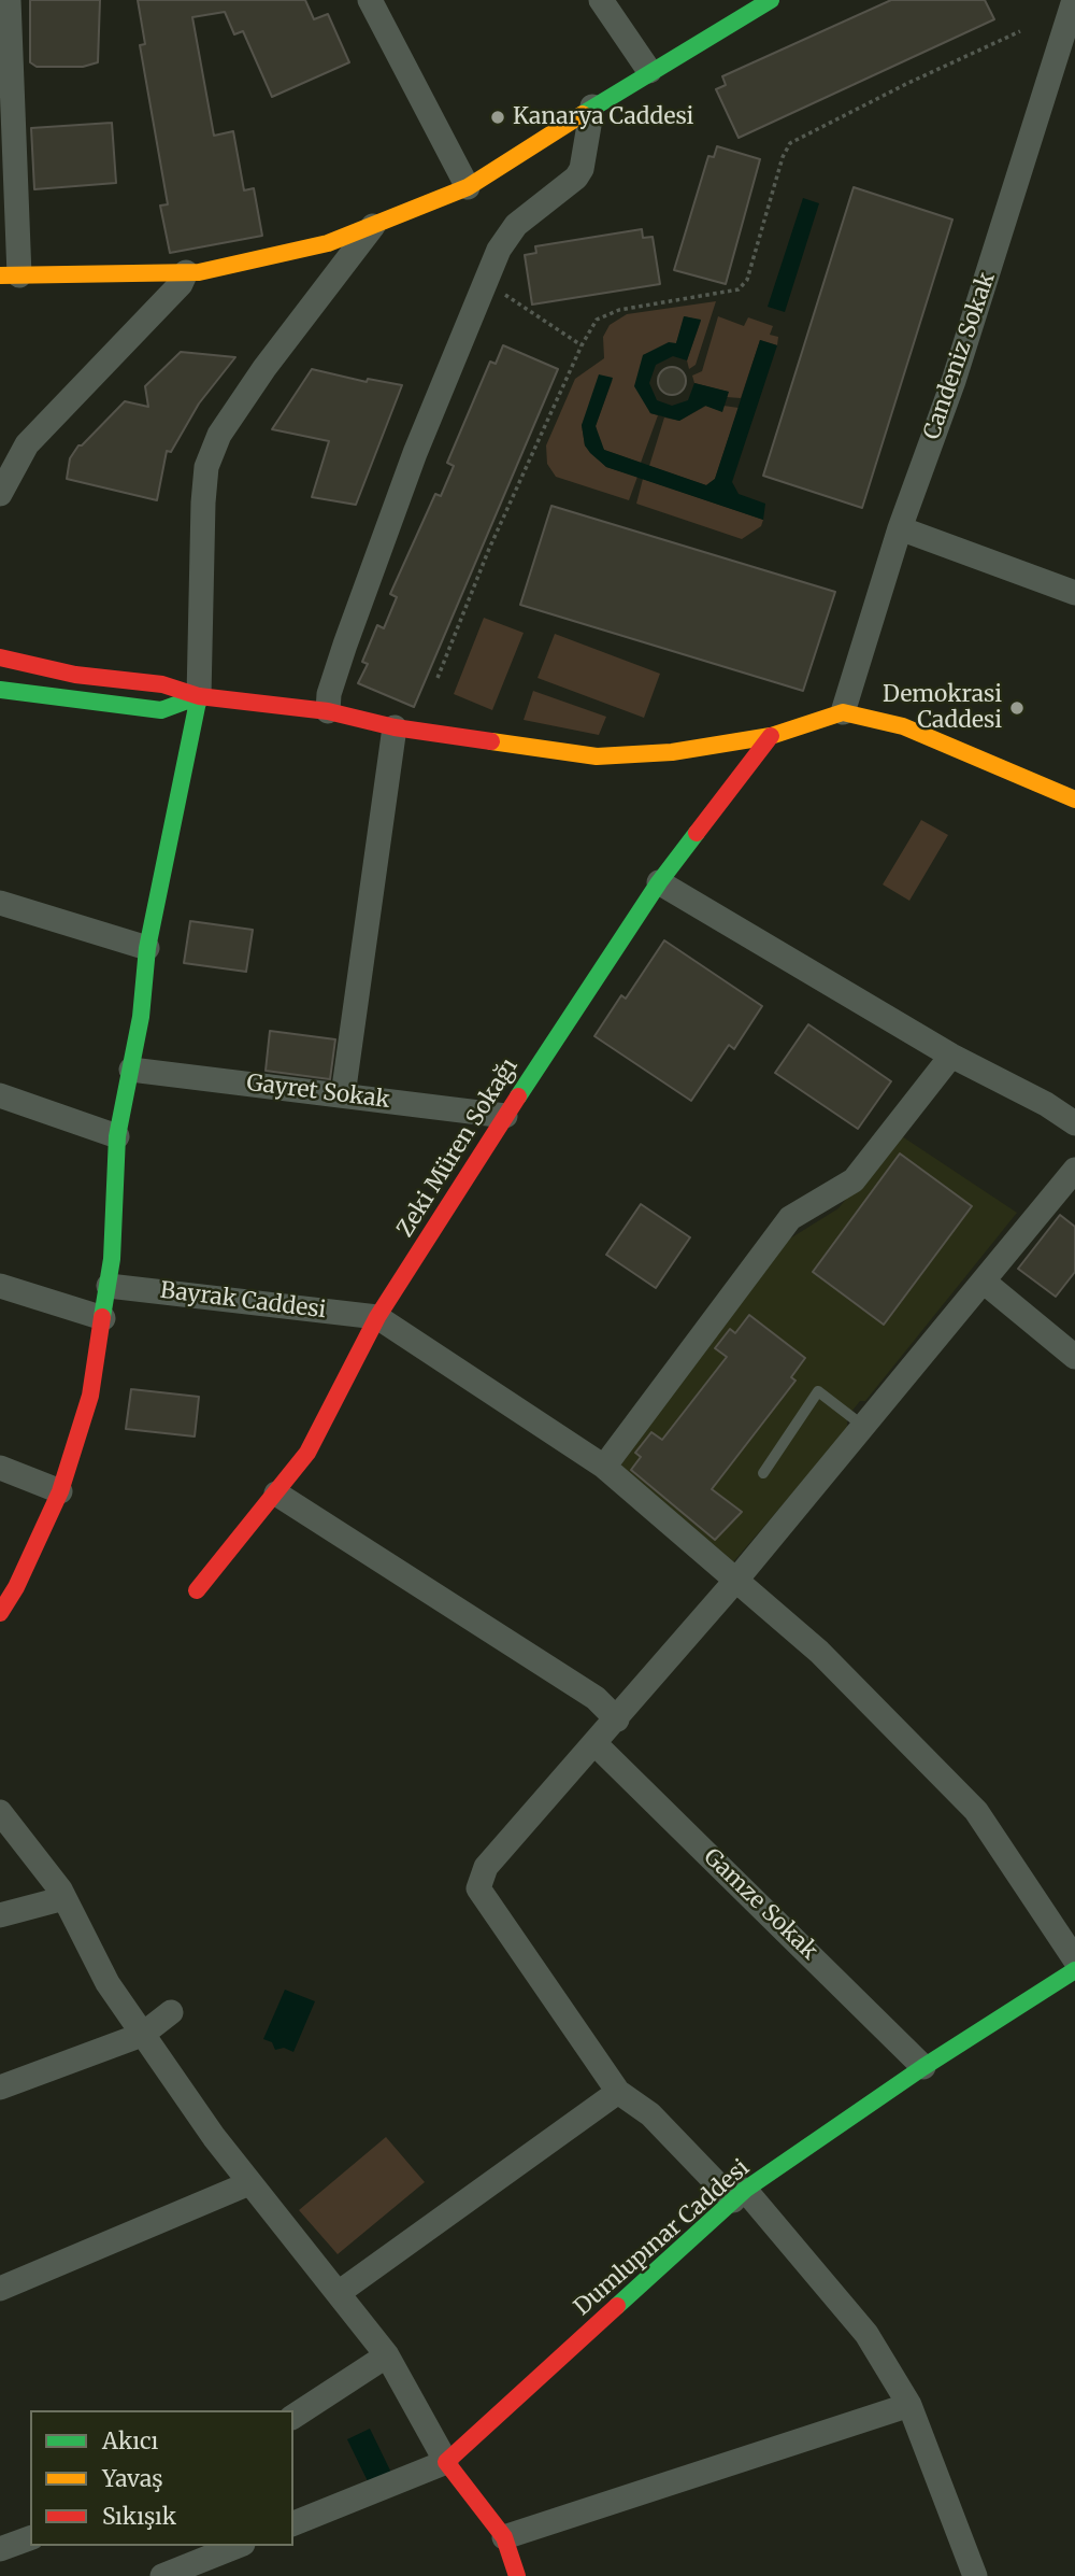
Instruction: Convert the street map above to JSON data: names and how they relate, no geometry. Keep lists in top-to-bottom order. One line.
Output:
{"streets":{"street":["Candeniz Sokak","Gayret Sokak","Zeki Müren Sokağı","Bayrak Caddesi","Gamze Sokak","Dumlupınar Caddesi"]},"crossings":[["Gayret Sokak","Zeki Müren Sokağı"],["Zeki Müren Sokağı","Bayrak Caddesi"],["Gamze Sokak","Dumlupınar Caddesi"]],"places":["Kanarya Caddesi","Demokrasi Caddesi"],"legend":["Akıcı","Yavaş","Sıkışık"]}
